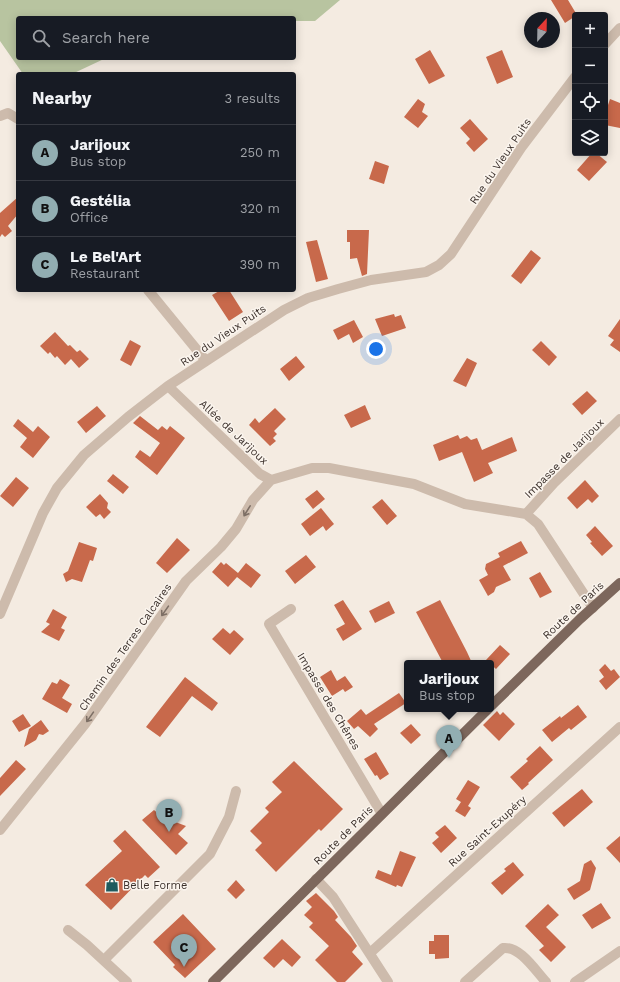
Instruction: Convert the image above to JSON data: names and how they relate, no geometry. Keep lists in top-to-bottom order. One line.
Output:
{"streets":{"main road":["Route de Paris"],"street":["Rue du Vieux Puits","Allée de Jarijoux","Impasse de Jarijoux","Chemin des Terres Calcaires","Impasse des Chênes","Rue Saint-Exupéry"]},"crossings":[["Rue du Vieux Puits","Allée de Jarijoux"],["Allée de Jarijoux","Impasse de Jarijoux"],["Allée de Jarijoux","Chemin des Terres Calcaires"],["Route de Paris","Impasse des Chênes"]],"one_way":["Chemin des Terres Calcaires"],"places":{"shop":["Belle Forme"]},"north":"top","page":{"map_buttons":["+","−"],"search":"Search here","heading":["Nearby","3 results"],"list":[{"mark":"A","name":"Jarijoux","note":"Bus stop","value":"250 m"},{"mark":"B","name":"Gestélia","note":"Office","value":"320 m"},{"mark":"C","name":"Le Bel'Art","note":"Restaurant","value":"390 m"}],"popup":["Jarijoux","Bus stop"],"pins":["A","B","C"]}}
